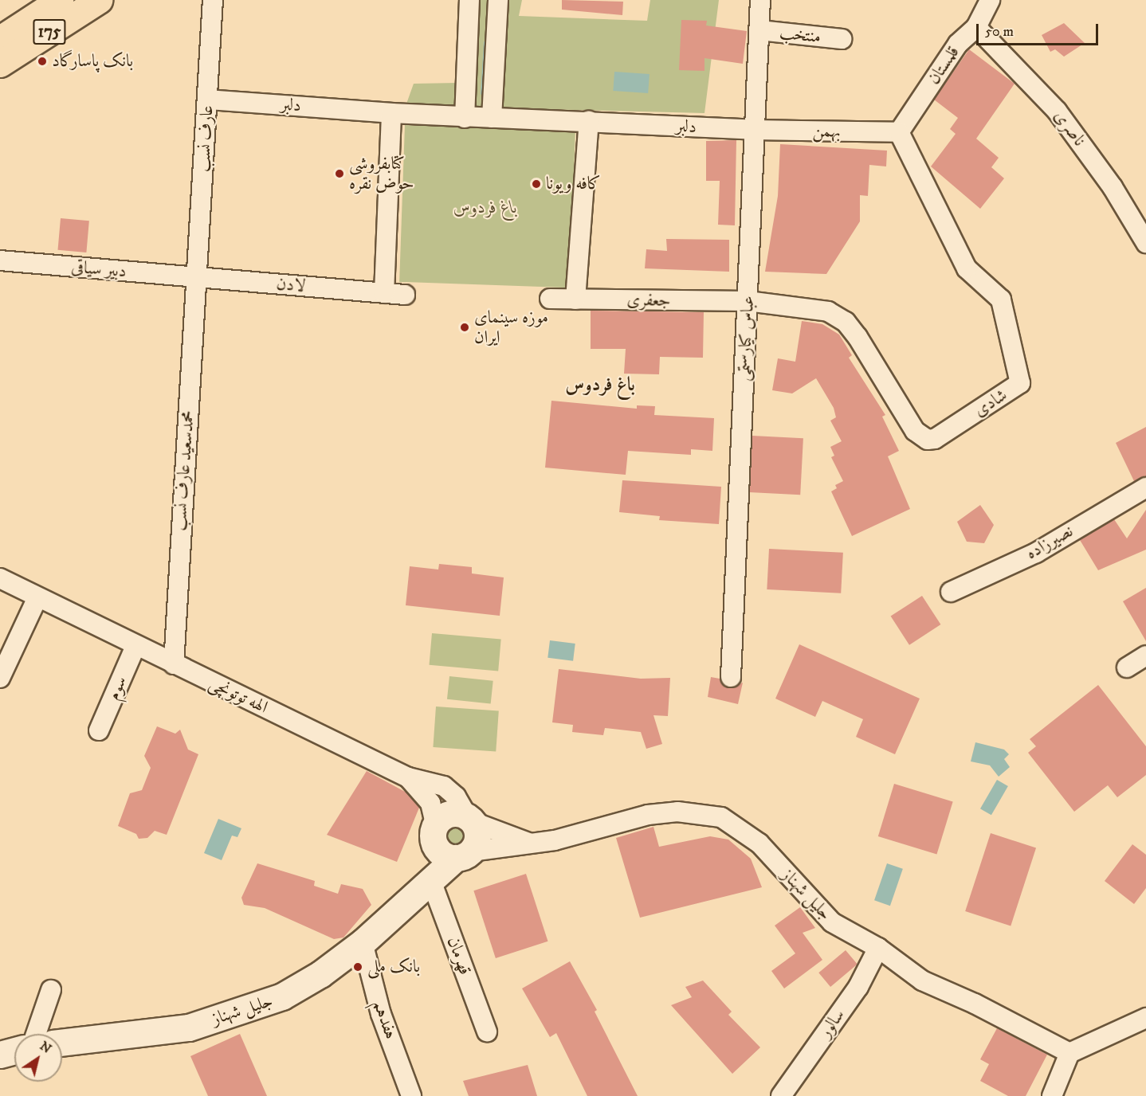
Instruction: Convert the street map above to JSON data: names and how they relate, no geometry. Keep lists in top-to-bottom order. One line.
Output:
{"streets":{"main road":["175"],"street":["منتخب","قلمستان","دلبر","ناصری","بهمن","عارف نسب","دبیر سیاقی","لادن","جعفری","عباس کیارستمی","شادی","محمدسعید عارف نسب","نصیرزاده","سوم","الهه توتونچی","جلیل شهناز","قهرمان","هفدهم","سالور"]},"crossings":[["منتخب","عباس کیارستمی"],["قلمستان","ناصری"],["قلمستان","بهمن"],["قلمستان","شادی"],["دلبر","بهمن"],["دلبر","عارف نسب"],["دلبر","عباس کیارستمی"],["بهمن","عباس کیارستمی"],["بهمن","شادی"],["عارف نسب","دبیر سیاقی"],["عارف نسب","لادن"],["عارف نسب","محمدسعید عارف نسب"],["دبیر سیاقی","لادن"],["دبیر سیاقی","محمدسعید عارف نسب"],["لادن","محمدسعید عارف نسب"],["جعفری","عباس کیارستمی"],["جعفری","شادی"],["عباس کیارستمی","شادی"],["محمدسعید عارف نسب","الهه توتونچی"],["سوم","الهه توتونچی"],["الهه توتونچی","جلیل شهناز"],["جلیل شهناز","قهرمان"],["جلیل شهناز","هفدهم"],["جلیل شهناز","سالور"]],"districts":["باغ فردوس"],"parks":["باغ فردوس"],"places":["بانک پاسارگاد","کتابفروشی حوض نقره","کافه ویونا","موزه سینمای ایران","بانک ملی"],"scale_bar":"50 m","north":"top right"}
